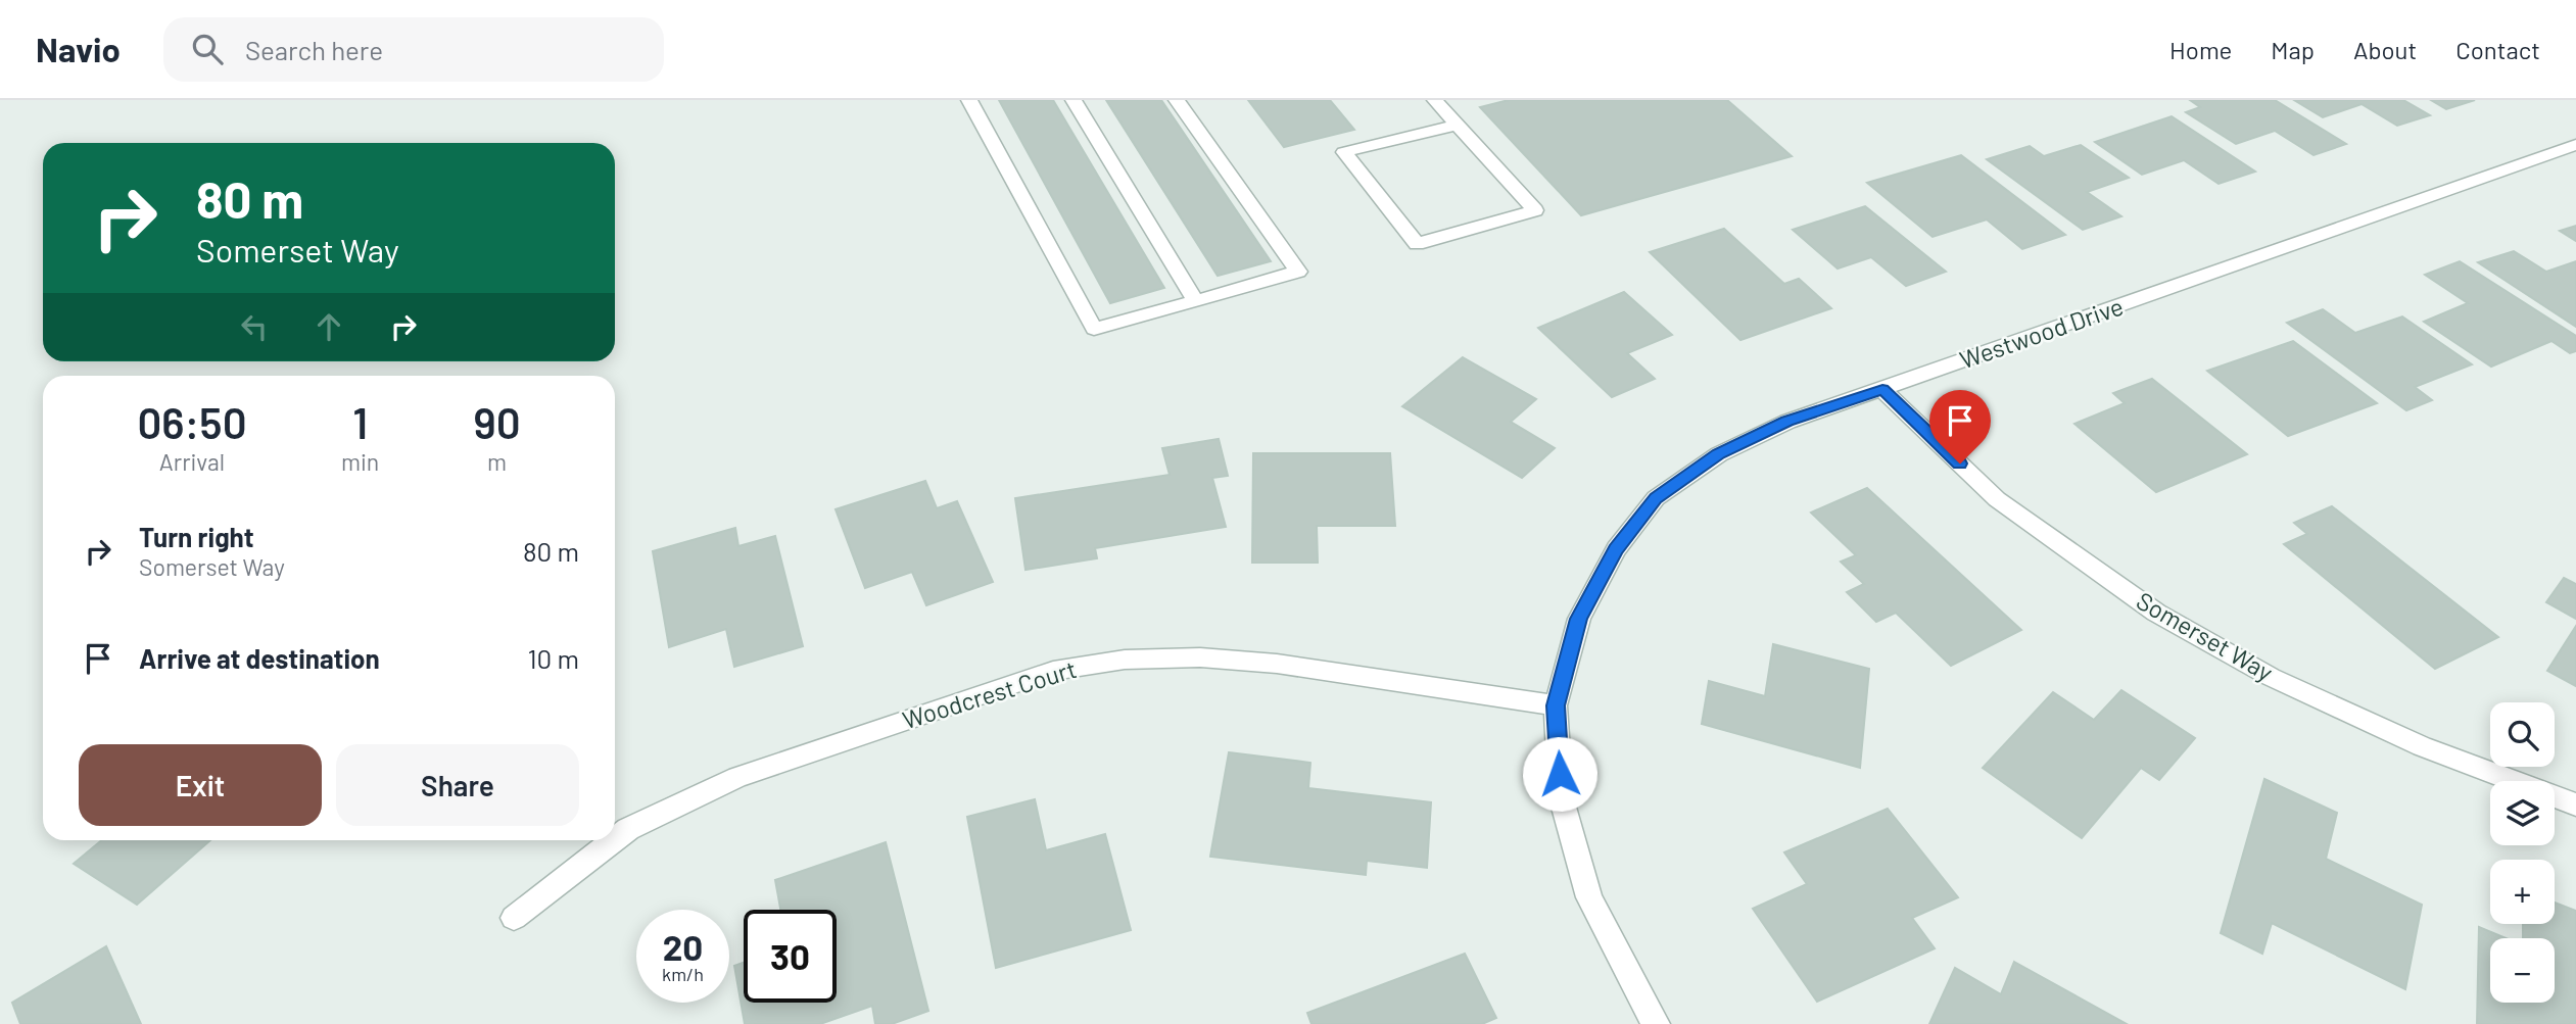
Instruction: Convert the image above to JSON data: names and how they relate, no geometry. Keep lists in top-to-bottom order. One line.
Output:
{"streets":{"street":["Westwood Drive","Somerset Way","Woodcrest Court"]},"crossings":[["Westwood Drive","Somerset Way"],["Westwood Drive","Woodcrest Court"]],"page":{"header":"Navio","search":"Search here","nav":["Home","Map","About","Contact"],"turn":["80 m","Somerset Way"],"eta":["06:50","Arrival","1","min","90","m"],"list":[{"name":"Turn right","note":"Somerset Way","value":"80 m"},{"name":"Arrive at destination","value":"10 m"}],"map_buttons":["+","−"],"buttons":["Exit","Share"],"speed":"20 km/h","limit":"30"}}
